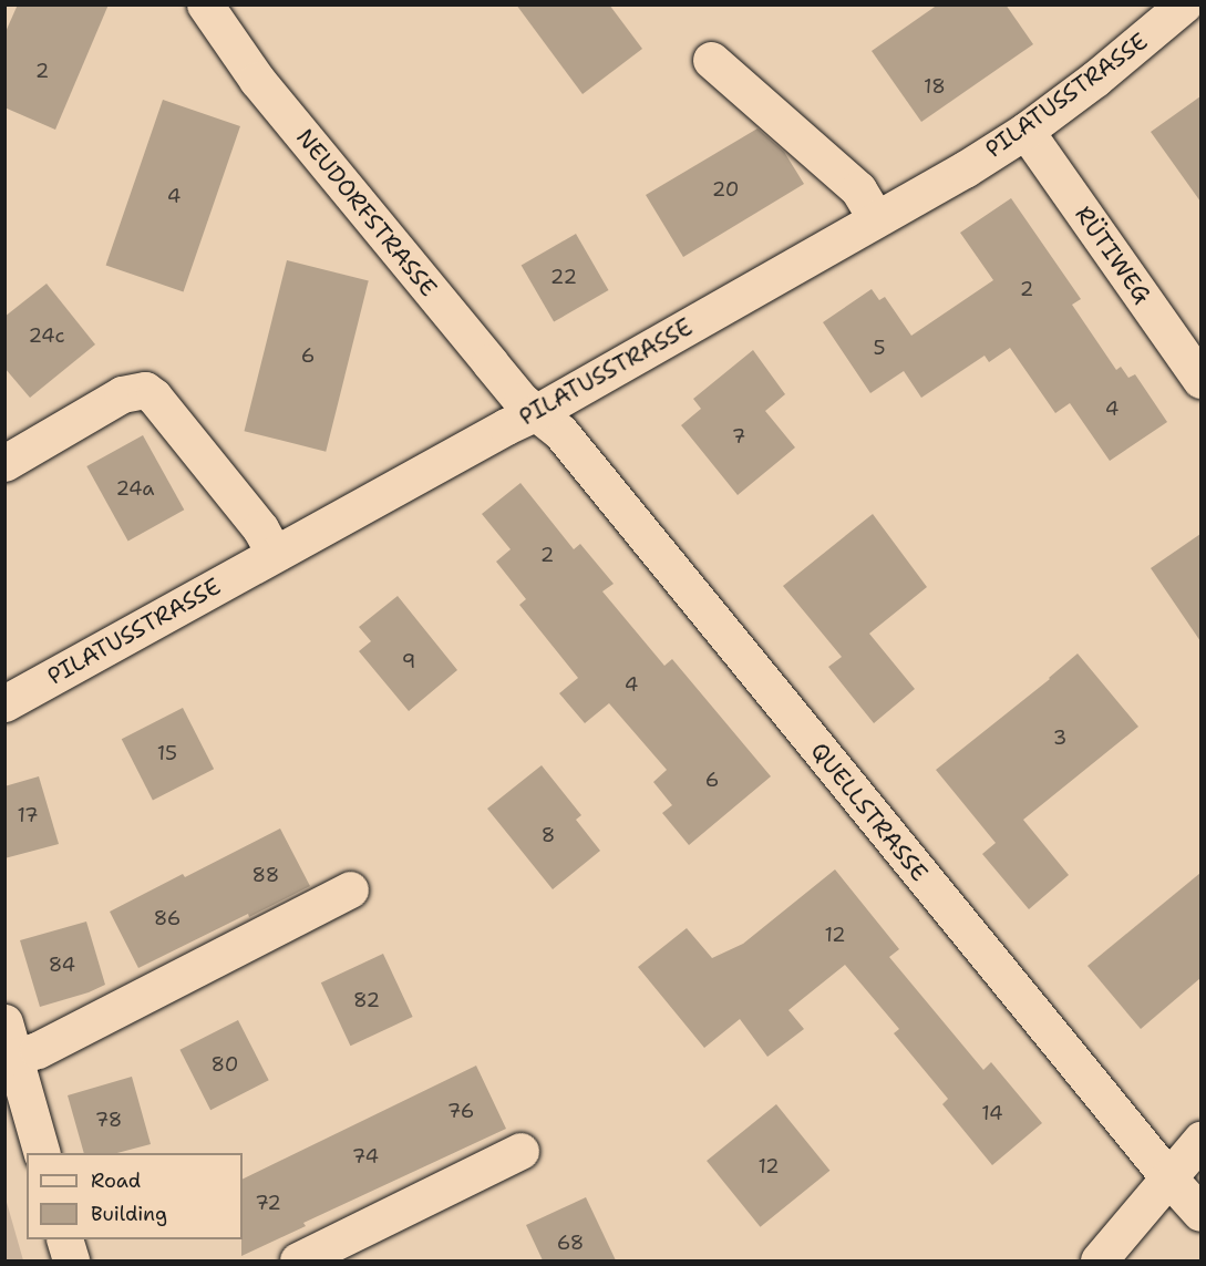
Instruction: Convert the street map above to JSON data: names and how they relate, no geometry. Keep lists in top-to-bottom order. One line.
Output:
{"streets":{"street":["PILATUSSTRASSE","NEUDORFSTRASSE","RÜTIWEG","QUELLSTRASSE"]},"crossings":[["PILATUSSTRASSE","NEUDORFSTRASSE"],["PILATUSSTRASSE","RÜTIWEG"],["PILATUSSTRASSE","QUELLSTRASSE"],["NEUDORFSTRASSE","QUELLSTRASSE"]],"house_numbers":["2","18","20","4","22","2","24c","5","6","4","7","24a","2","9","4","3","15","6","17","8","88","86","12","84","82","80","76","14","78","74","12","72","68"],"legend":["Road","Building"]}
